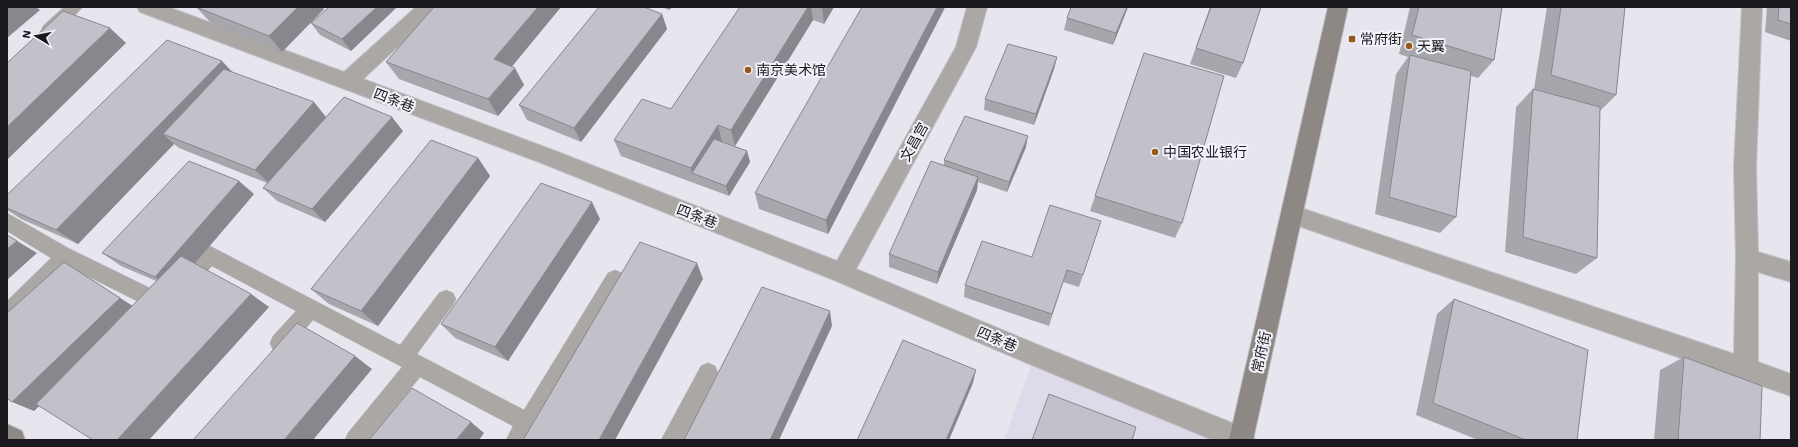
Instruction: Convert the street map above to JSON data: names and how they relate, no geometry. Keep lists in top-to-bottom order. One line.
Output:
{"streets":{"main road":["常府街"],"street":["四条巷","文昌宫"]},"crossings":[["四条巷","文昌宫"],["四条巷","常府街"]],"places":{"transit":["常府街"],"other":["天翼","南京美术馆","中国农业银行"]},"north":"left"}
